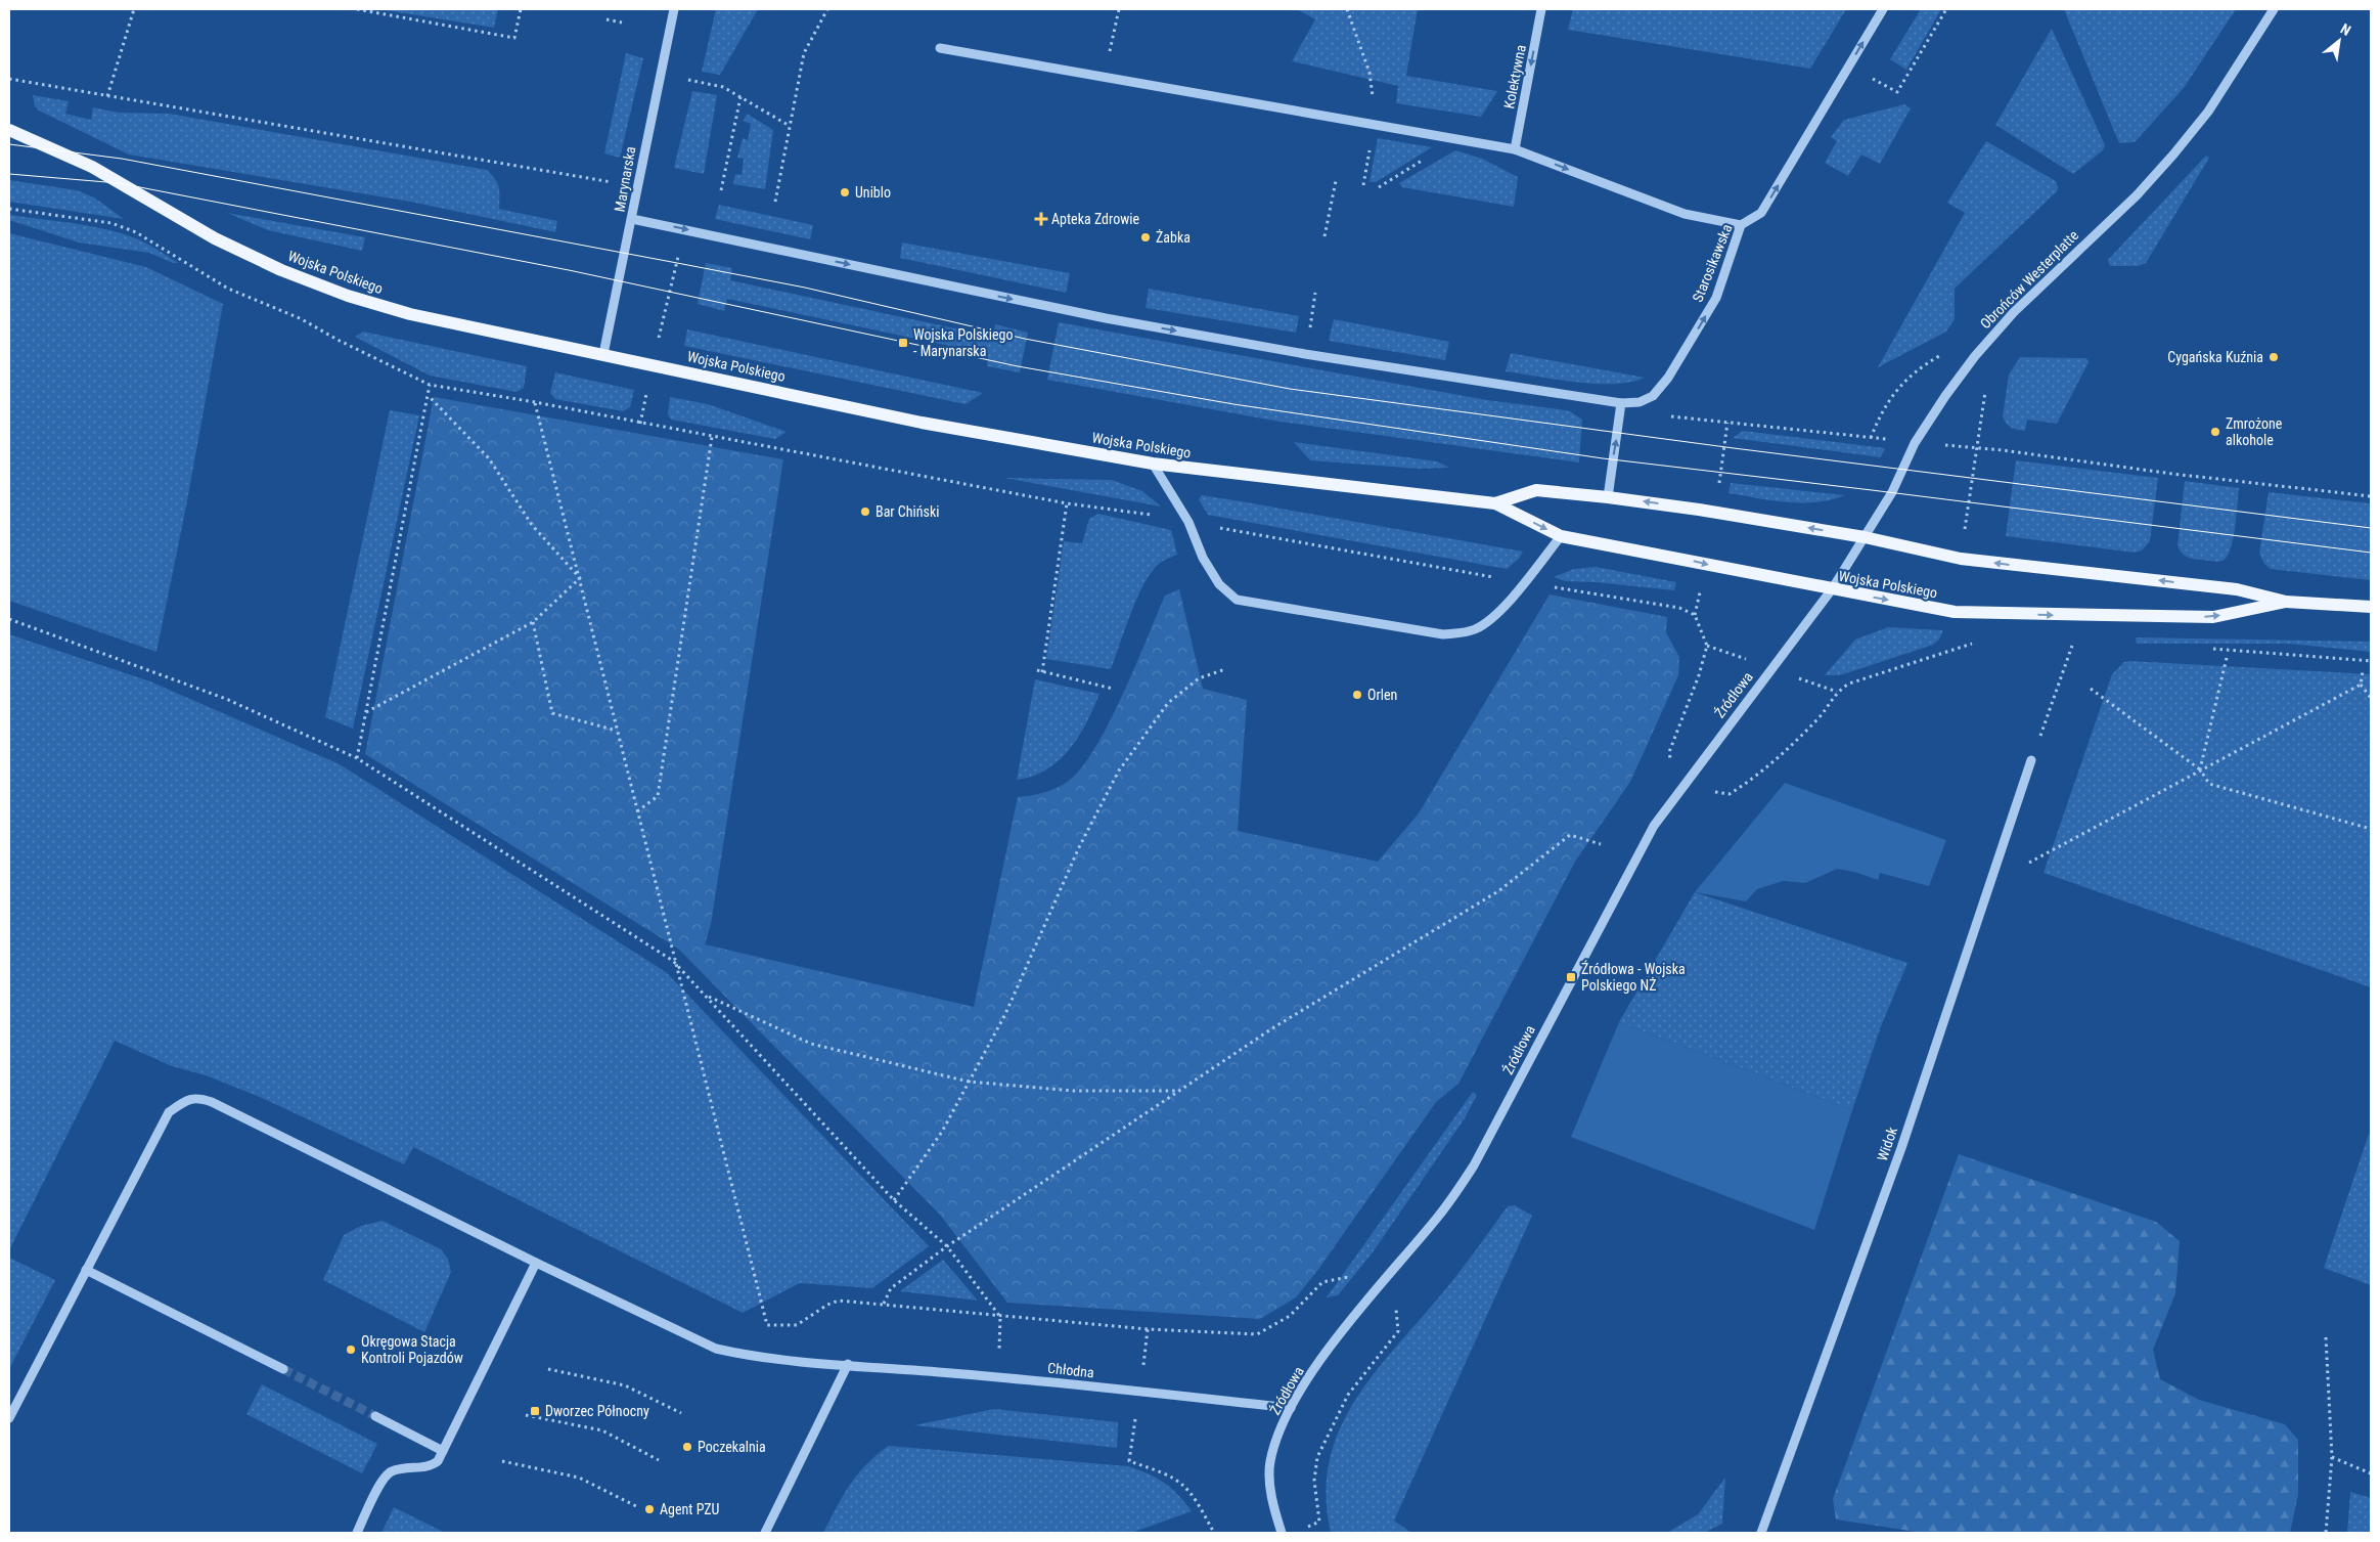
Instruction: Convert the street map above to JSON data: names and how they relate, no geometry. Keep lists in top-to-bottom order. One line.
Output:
{"streets":{"main road":["Wojska Polskiego"],"street":["Kolektywna","Marynarska","Starosikawska","Obrońców Westerplatte","Źródłowa","Widok","Chłodna"]},"crossings":[["Marynarska","Wojska Polskiego"],["Wojska Polskiego","Obrońców Westerplatte"],["Wojska Polskiego","Źródłowa"],["Obrońców Westerplatte","Źródłowa"],["Źródłowa","Chłodna"]],"one_way":["Kolektywna","Starosikawska"],"places":{"other":["Uniblo","Żabka","Cygańska Kuźnia","Zmrożone alkohole","Bar Chiński","Orlen","Okręgowa Stacja Kontroli Pojazdów","Poczekalnia","Agent PZU"],"health":["Apteka Zdrowie"],"transit":["Wojska Polskiego - Marynarska","Źródłowa - Wojska Polskiego NŻ","Dworzec Północny"]},"north":"top right"}
